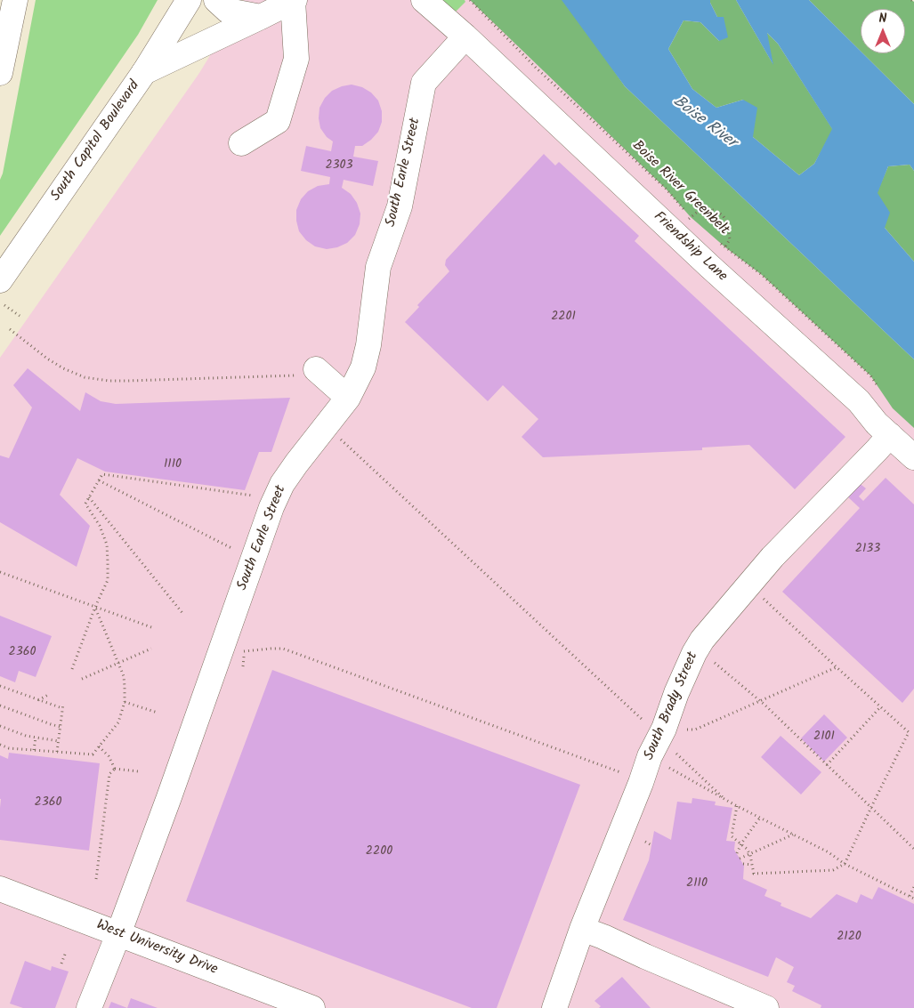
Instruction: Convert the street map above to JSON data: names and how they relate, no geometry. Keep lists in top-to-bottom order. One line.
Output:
{"streets":{"street":["South Capitol Boulevard","South Earle Street","Friendship Lane","South Brady Street","West University Drive"],"path":["Boise River Greenbelt"]},"crossings":[["South Earle Street","Friendship Lane"],["South Earle Street","West University Drive"],["Boise River Greenbelt","Friendship Lane"],["Friendship Lane","South Brady Street"]],"water":["Boise River"],"house_numbers":["2303","2201","1110","2133","2360","2101","2360","2200","2110","2120"],"north":"top"}
